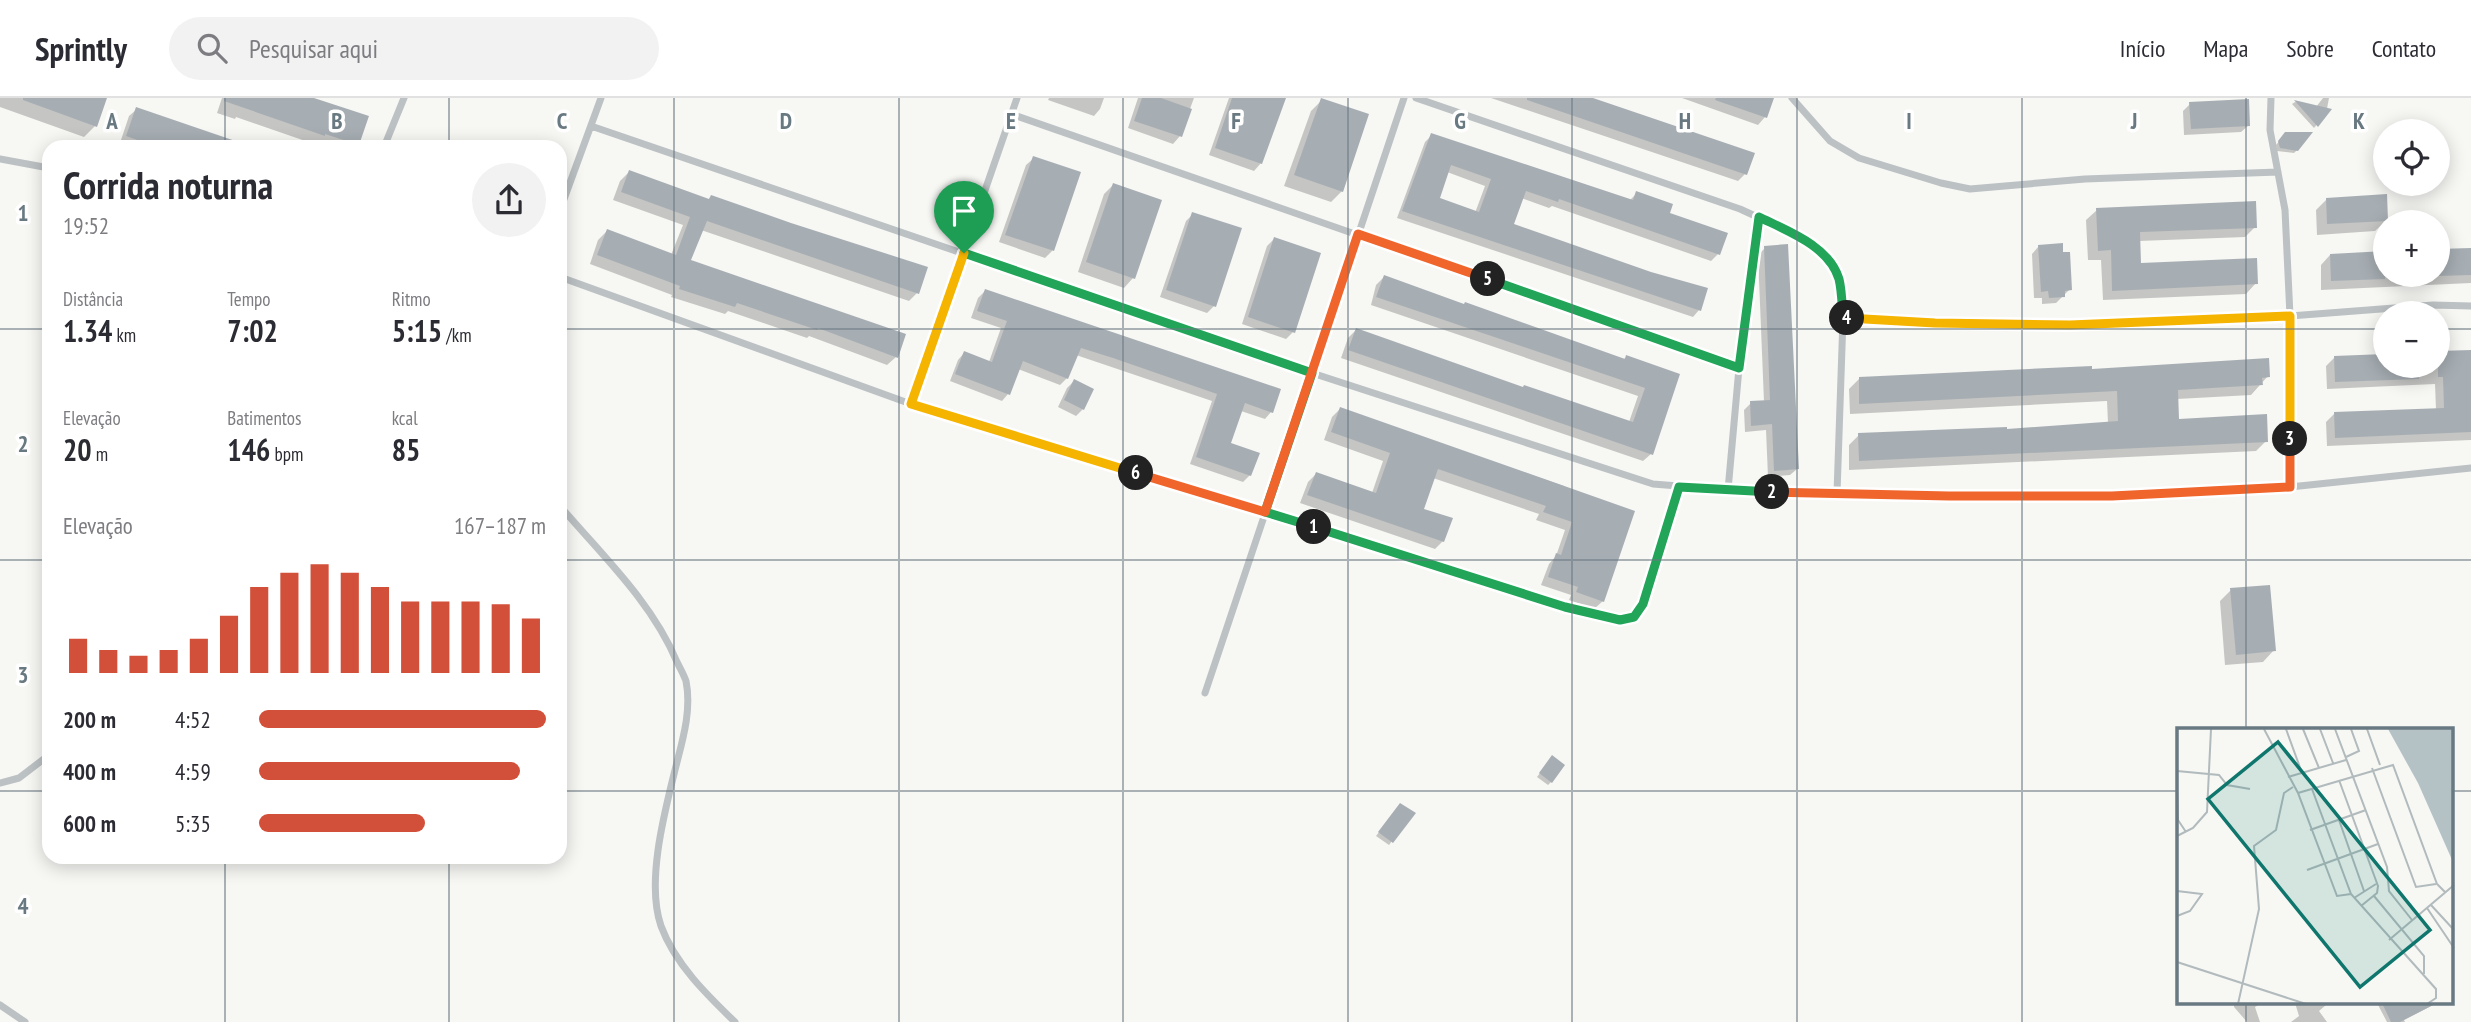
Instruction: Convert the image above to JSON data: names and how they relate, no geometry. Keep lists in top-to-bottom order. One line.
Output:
{"page":{"header":"Sprintly","search":"Pesquisar aqui","nav":["Início","Mapa","Sobre","Contato"],"map_buttons":["+","−"],"heading":["Corrida noturna","19:52"],"stats":[["Distância","1.34 km"],["Tempo","7:02"],["Ritmo","5:15 /km"],["Elevação","20 m"],["Batimentos","146 bpm"],["kcal","85"]],"pins":["5","4","3","6","2","1"],"chart":["Elevação","167–187 m"],"list":[{"name":"200 m","note":"4:52"},{"name":"400 m","note":"4:59"},{"name":"600 m","note":"5:35"}]},"grid":{"columns":["A","B","C","D","E","F","G","H","I","J","K"],"rows":["1","2","3","4"]}}
